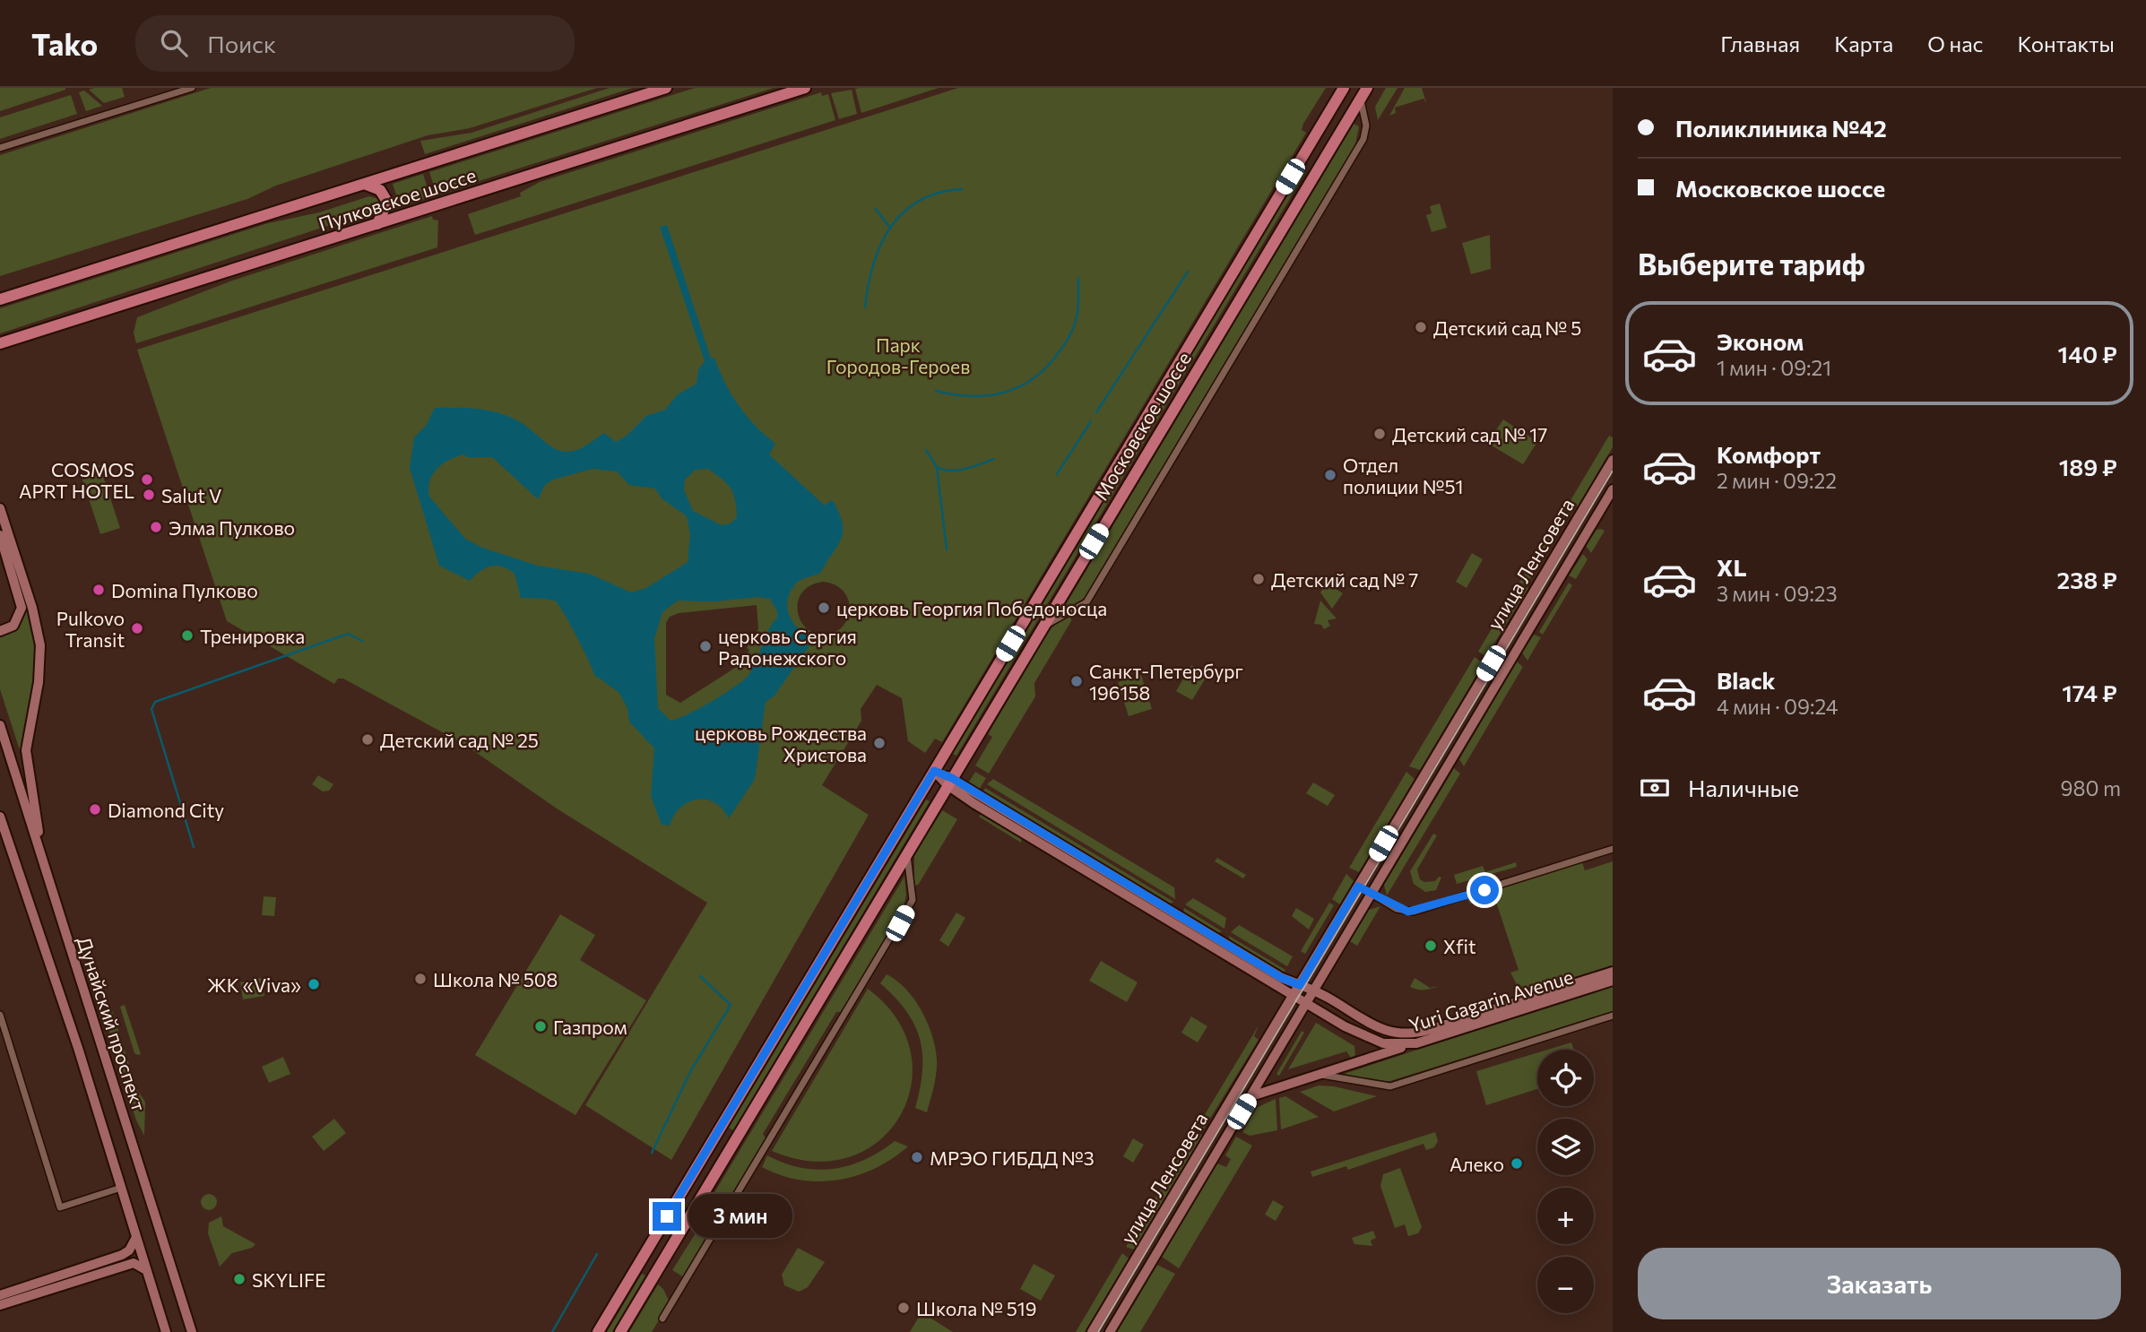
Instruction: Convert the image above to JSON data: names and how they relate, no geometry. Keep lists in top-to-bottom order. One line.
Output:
{"streets":{"main road":["Пулковское шоссе","Московское шоссе","улица Ленсовета","Yuri Gagarin Avenue","Дунайский проспект"]},"crossings":[["Московское шоссе","Yuri Gagarin Avenue"],["улица Ленсовета","Yuri Gagarin Avenue"]],"parks":["Парк Городов-Героев"],"places":["Детский сад № 5","Детский сад № 17","Отдел полиции №51","COSMOS APRT HOTEL","Salut V","Элма Пулково","Детский сад № 7","Domina Пулково","церковь Георгия Победоносца","Pulkovo Transit","Тренировка","церковь Сергия Радонежского","Санкт-Петербург 196158","Детский сад № 25","церковь Рождества Христова","Diamond City","Xfit","Школа № 508","ЖК «Viva»","Газпром","МРЭО ГИБДД №3","Алеко","SKYLIFE","Школа № 519"],"page":{"header":"Tako","search":"Поиск","nav":["Главная","Карта","О нас","Контакты"],"banner":["Поликлиника №42","Московское шоссе"],"heading":"Выберите тариф","list":[{"name":"Эконом","note":"1 мин · 09:21","value":"140 ₽"},{"name":"Комфорт","note":"2 мин · 09:22","value":"189 ₽"},{"name":"XL","note":"3 мин · 09:23","value":"238 ₽"},{"name":"Black","note":"4 мин · 09:24","value":"174 ₽"}],"pay":["Наличные","980 m"],"map_buttons":["+","−"],"bubble":"3 мин","buttons":"Заказать"}}
